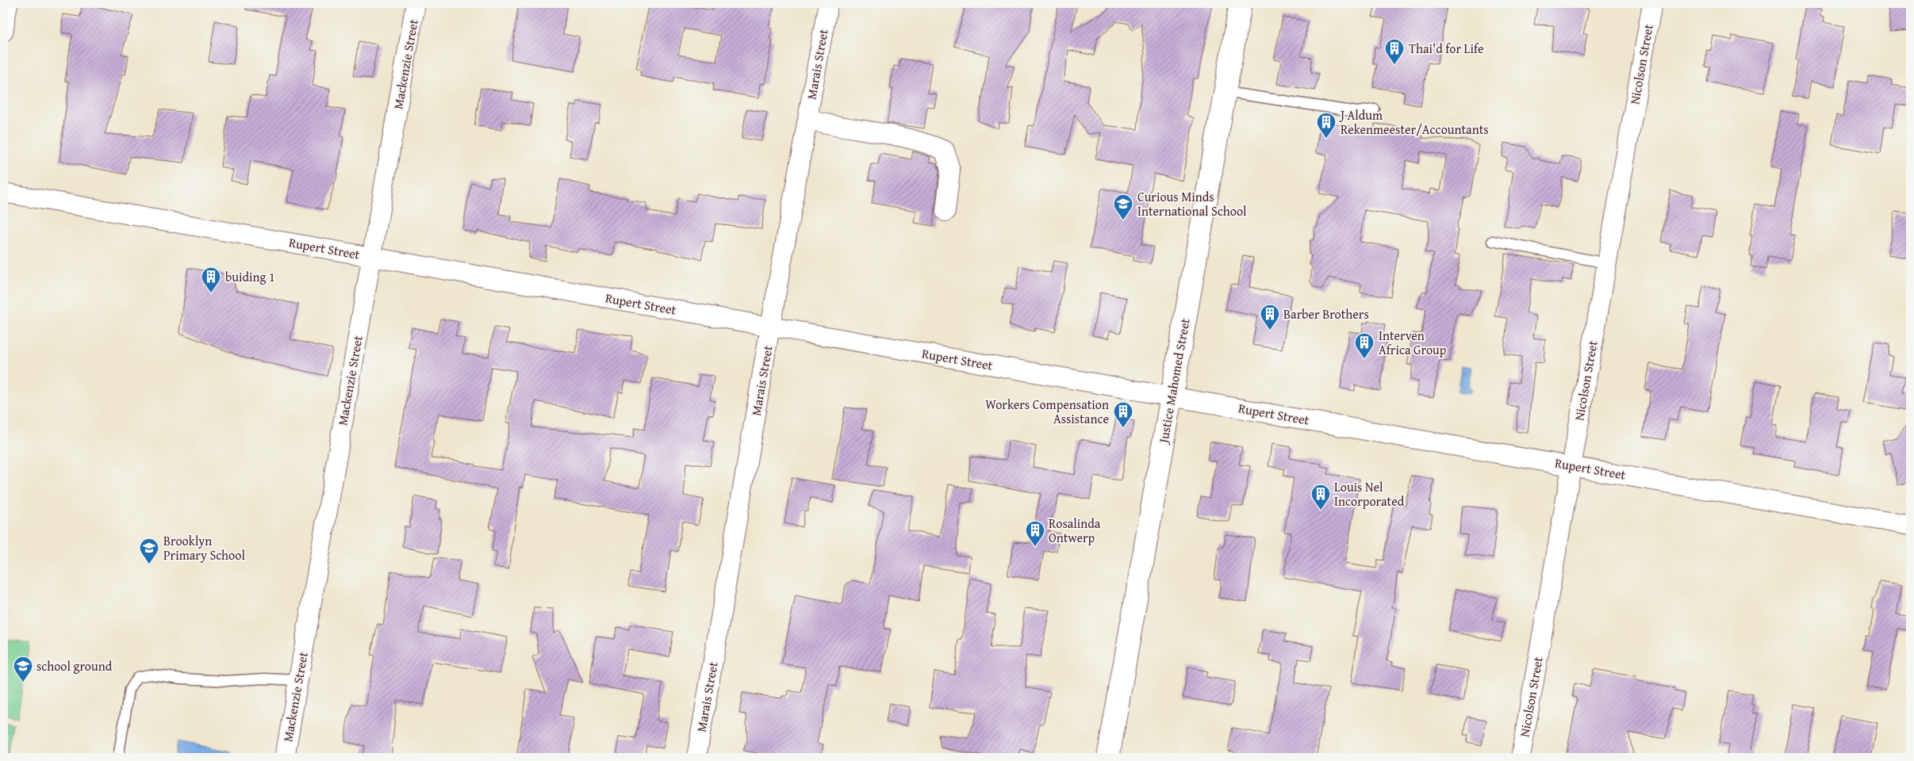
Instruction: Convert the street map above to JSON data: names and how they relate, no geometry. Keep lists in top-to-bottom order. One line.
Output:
{"streets":{"main road":["Justice Mahomed Street"],"street":["Mackenzie Street","Marais Street","Nicolson Street","Rupert Street"]},"crossings":[["Mackenzie Street","Rupert Street"],["Marais Street","Rupert Street"],["Nicolson Street","Rupert Street"],["Rupert Street","Justice Mahomed Street"]],"places":{"building":["Thai'd for Life","J Aldum Rekenmeester/Accountants","buiding 1","Barber Brothers","Interven Africa Group","Workers Compensation Assistance","Louis Nel Incorporated","Rosalinda Ontwerp"],"school or university":["Curious Minds International School","Brooklyn Primary School","school ground"]}}
